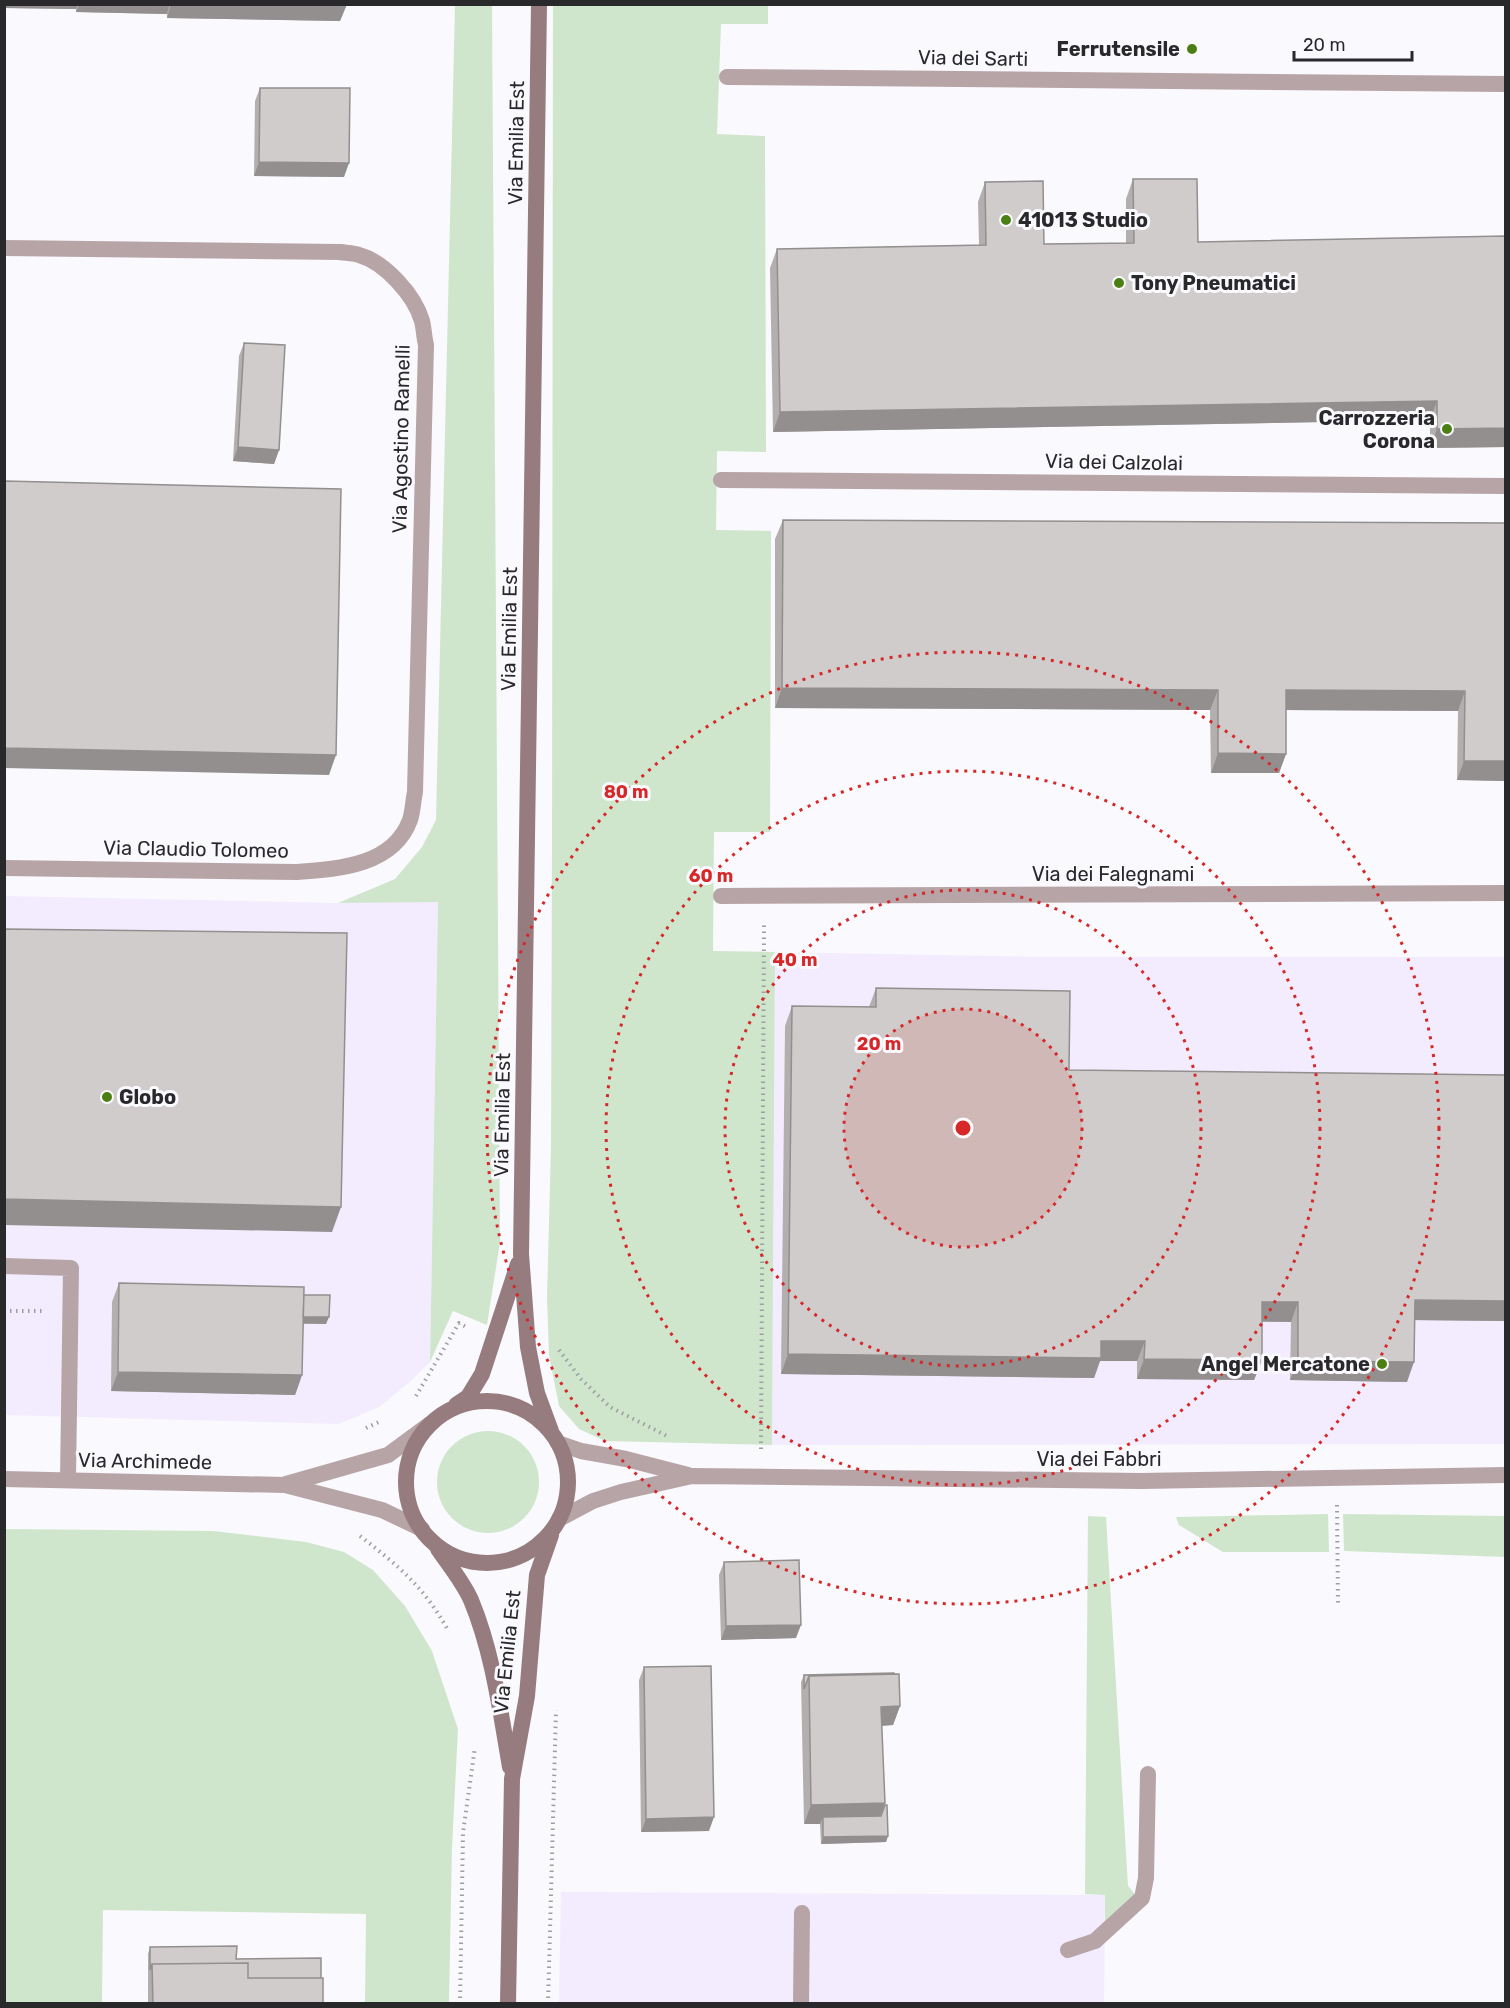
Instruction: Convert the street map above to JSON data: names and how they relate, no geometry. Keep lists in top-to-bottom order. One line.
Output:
{"streets":{"main road":["Via Emilia Est"],"street":["Via dei Sarti","Via Agostino Ramelli","Via dei Calzolai","Via Claudio Tolomeo","Via dei Falegnami","Via dei Fabbri","Via Archimede"]},"crossings":[["Via Emilia Est","Via dei Fabbri"],["Via Emilia Est","Via Archimede"],["Via Agostino Ramelli","Via Claudio Tolomeo"],["Via dei Fabbri","Via Archimede"]],"places":["Ferrutensile","41013 Studio","Tony Pneumatici","Carrozzeria Corona","Globo","Angel Mercatone"],"scale_bar":"20 m","rings":["80 m","60 m","40 m","20 m"]}
